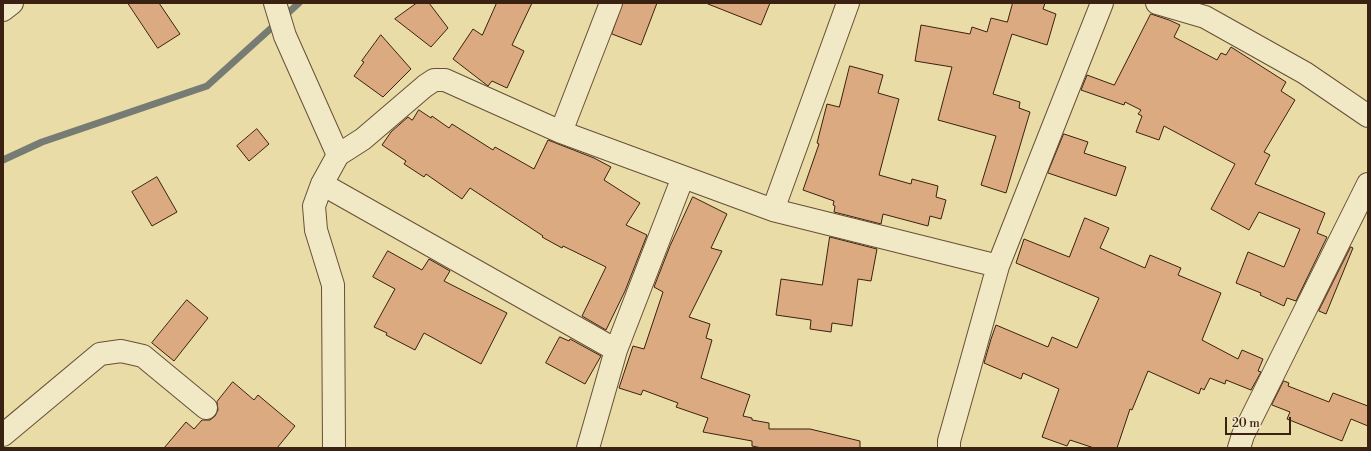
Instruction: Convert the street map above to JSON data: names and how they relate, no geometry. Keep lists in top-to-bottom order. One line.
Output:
{"scale_bar":"20 m"}
